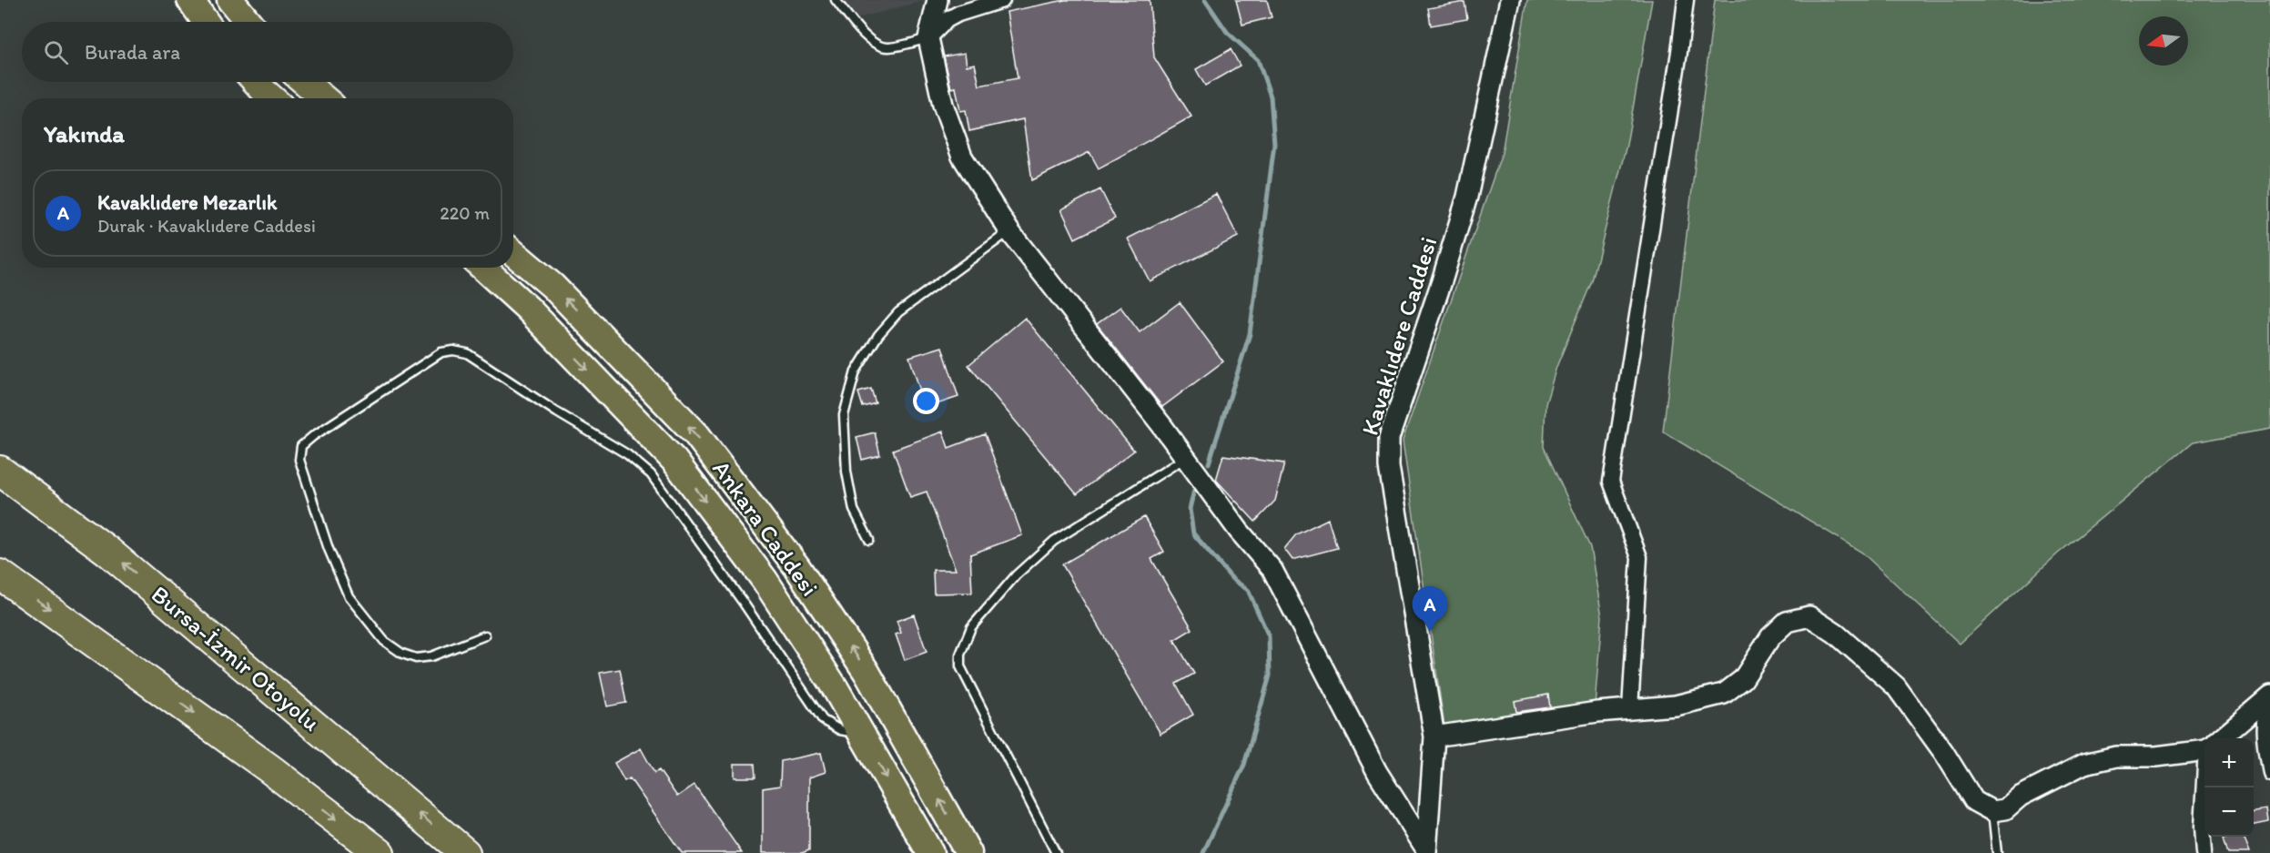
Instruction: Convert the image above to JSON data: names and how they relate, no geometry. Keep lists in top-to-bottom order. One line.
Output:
{"streets":{"highway":["Ankara Caddesi","Bursa-İzmir Otoyolu"],"street":["Kavaklıdere Caddesi"]},"north":"left","page":{"search":"Burada ara","heading":"Yakında","list":[{"mark":"A","name":"Kavaklıdere Mezarlık","note":"Durak · Kavaklıdere Caddesi","value":"220 m"}],"pins":"A","map_buttons":["+","−"]}}
